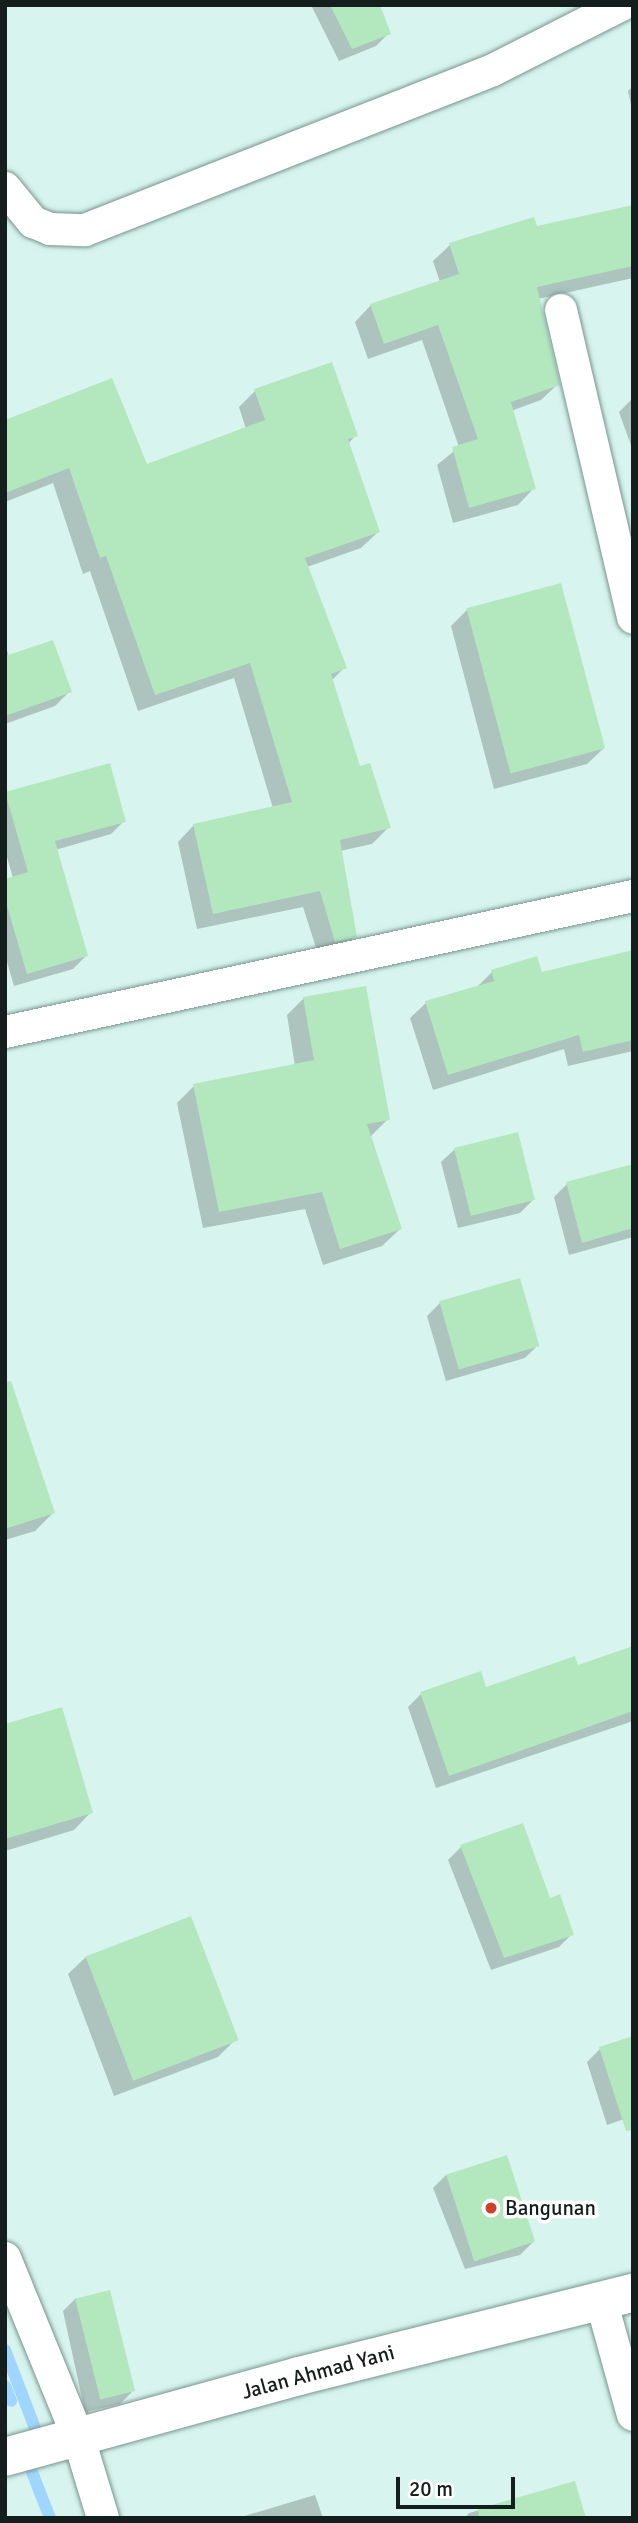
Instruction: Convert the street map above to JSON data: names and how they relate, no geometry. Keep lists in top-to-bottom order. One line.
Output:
{"streets":{"highway":["Jalan Ahmad Yani"]},"places":["Bangunan"],"scale_bar":"20 m"}
